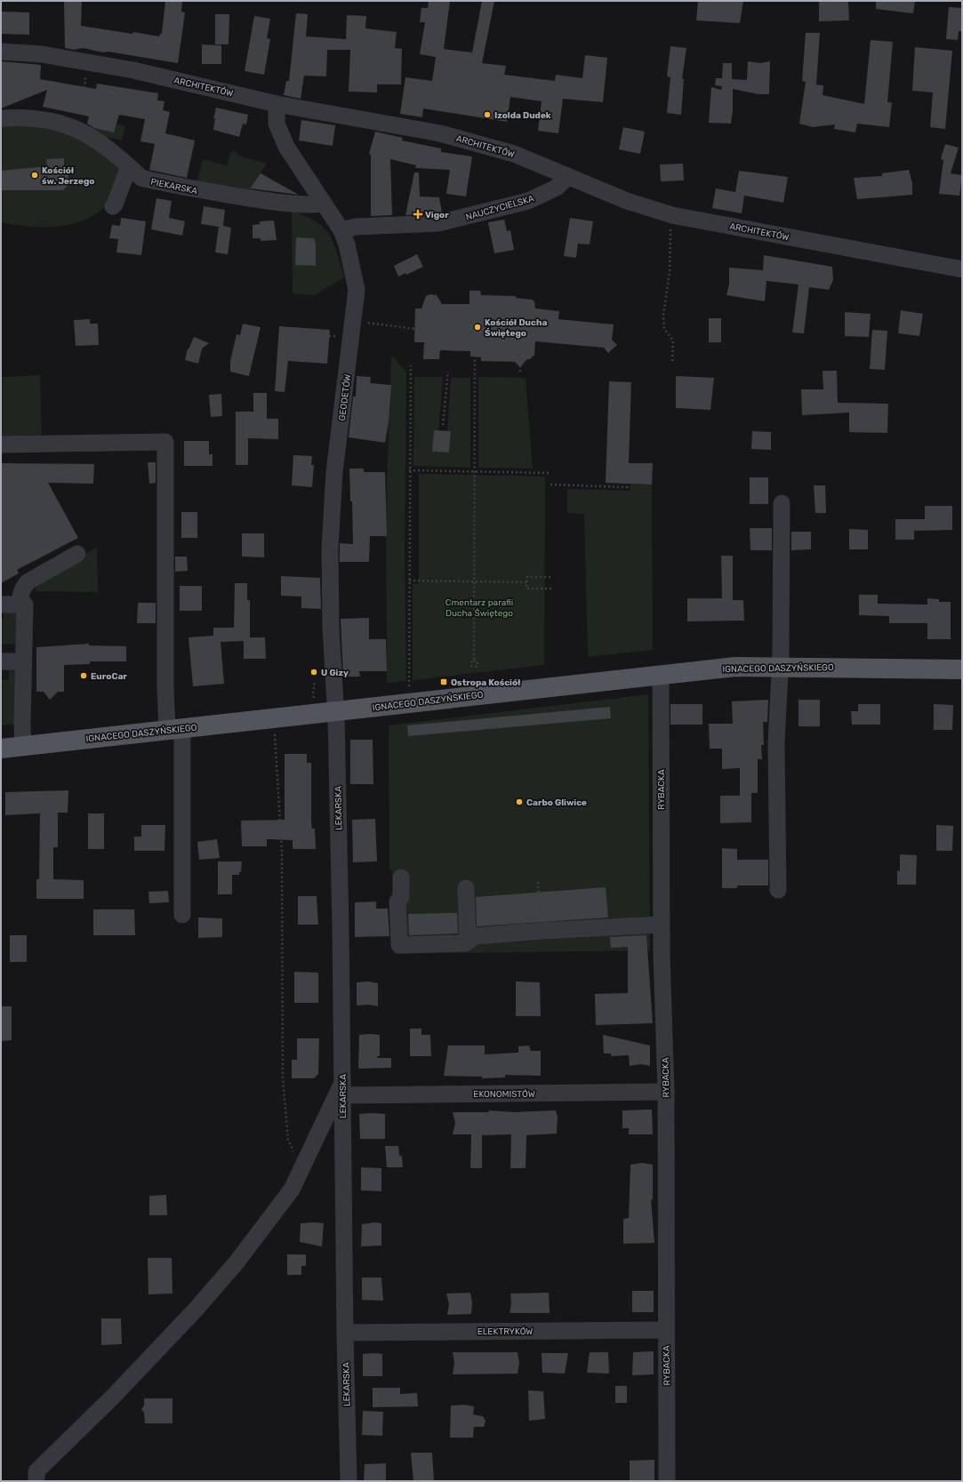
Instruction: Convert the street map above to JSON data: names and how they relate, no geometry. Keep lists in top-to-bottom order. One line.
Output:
{"streets":{"main road":["IGNACEGO DASZYŃSKIEGO"],"street":["ARCHITEKTÓW","PIEKARSKA","NAUCZYCIELSKA","GEODETÓW","RYBACKA","LEKARSKA","EKONOMISTÓW","ELEKTRYKÓW"]},"crossings":[["ARCHITEKTÓW","NAUCZYCIELSKA"],["ARCHITEKTÓW","GEODETÓW"],["PIEKARSKA","GEODETÓW"],["NAUCZYCIELSKA","GEODETÓW"],["GEODETÓW","IGNACEGO DASZYŃSKIEGO"],["GEODETÓW","LEKARSKA"],["IGNACEGO DASZYŃSKIEGO","RYBACKA"],["IGNACEGO DASZYŃSKIEGO","LEKARSKA"],["RYBACKA","EKONOMISTÓW"],["RYBACKA","ELEKTRYKÓW"],["LEKARSKA","EKONOMISTÓW"],["LEKARSKA","ELEKTRYKÓW"]],"parks":["Cmentarz parafii Ducha Świętego"],"places":{"other":["Izolda Dudek","Kościół św. Jerzego","Kościół Ducha Świętego","U Gizy","EuroCar","Carbo Gliwice"],"health":["Vigor"],"transit":["Ostropa Kościół"]}}
